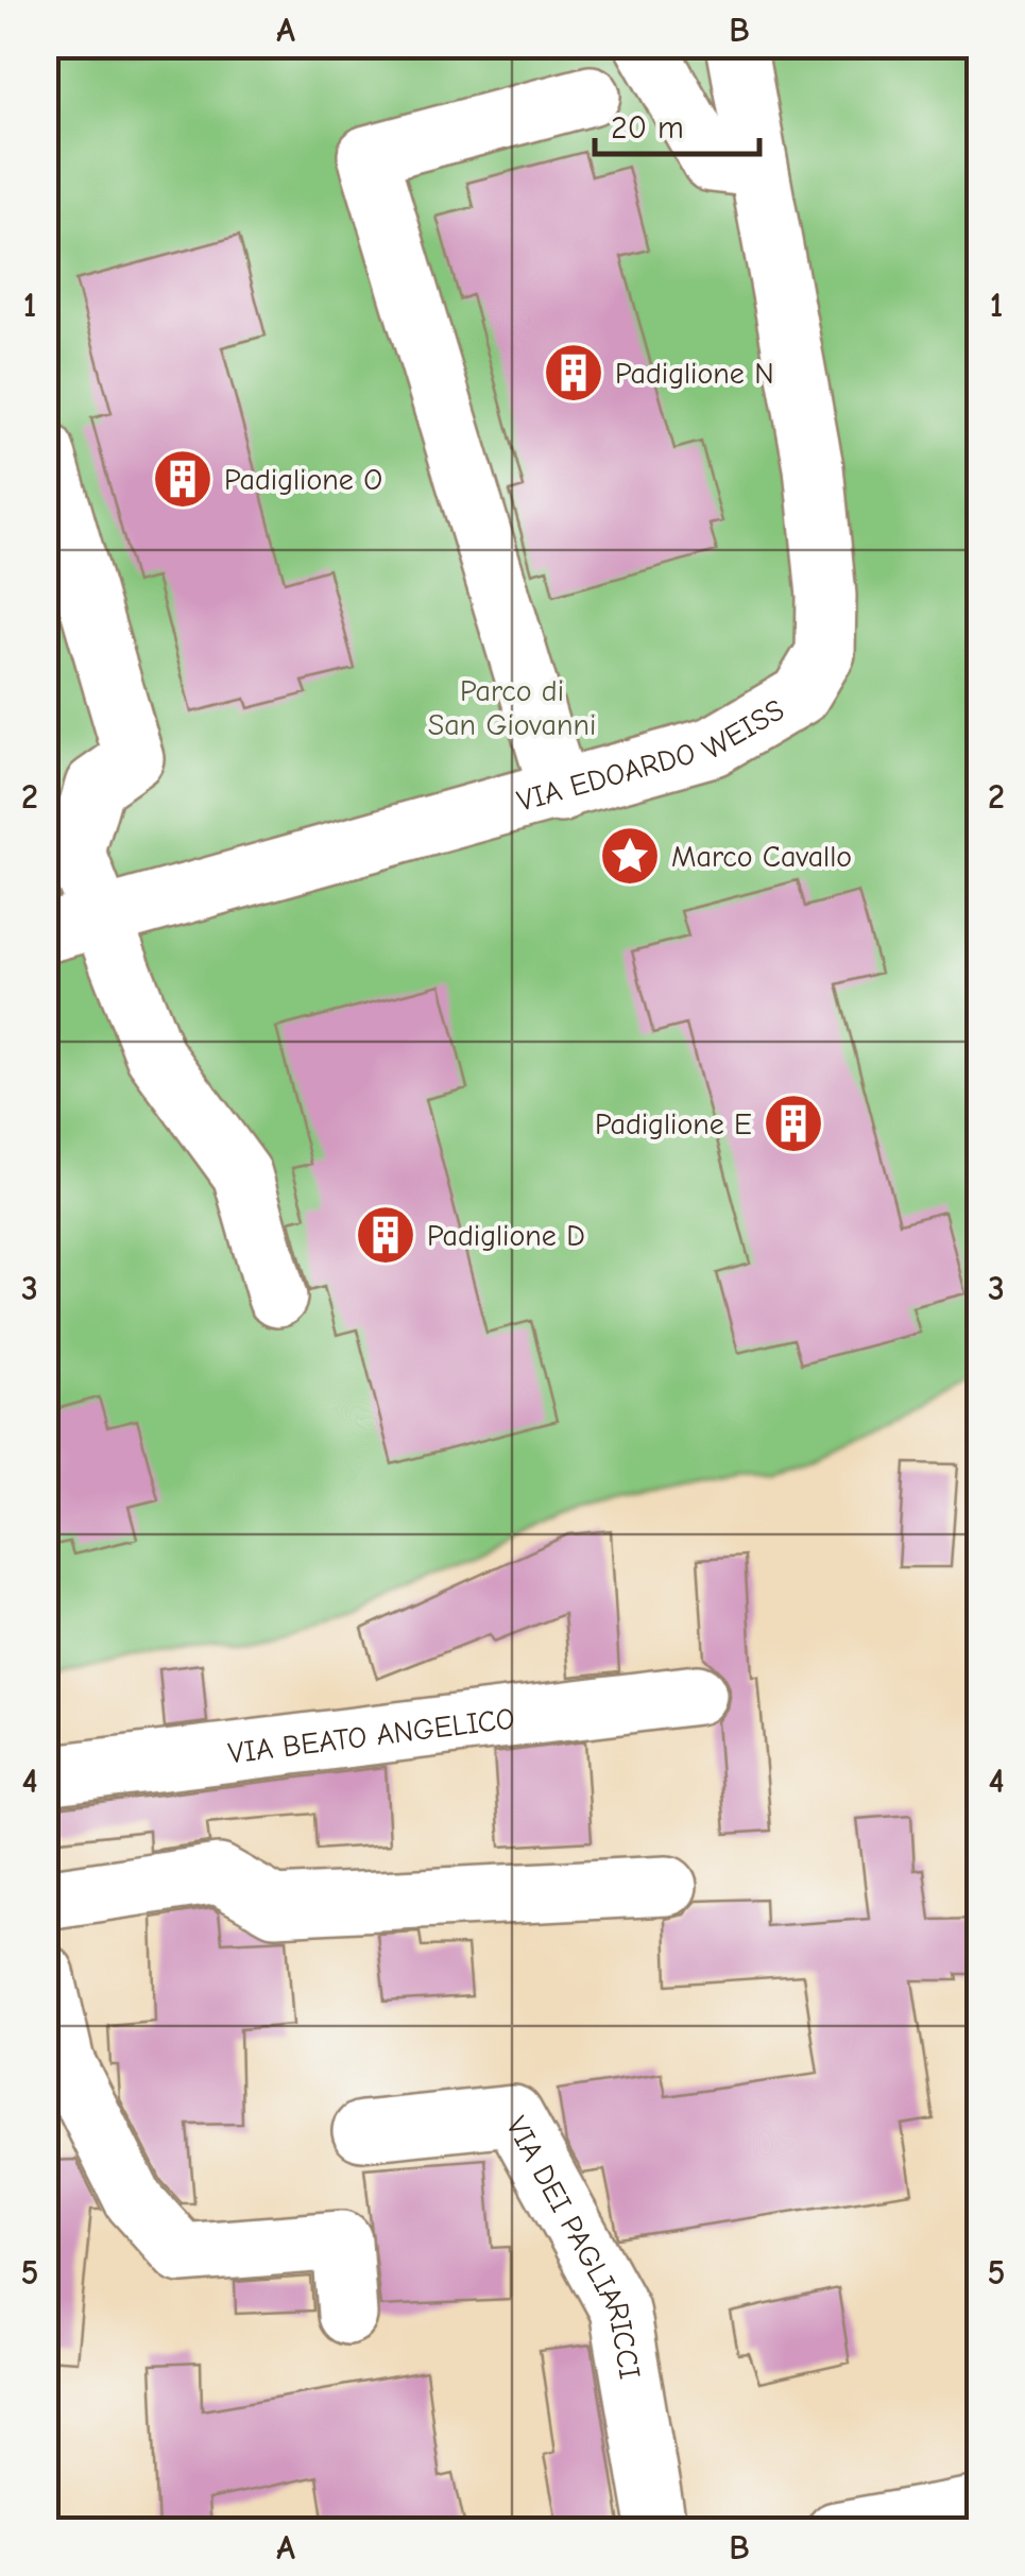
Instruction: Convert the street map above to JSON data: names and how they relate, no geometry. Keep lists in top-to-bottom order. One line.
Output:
{"streets":{"street":["VIA EDOARDO WEISS","VIA BEATO ANGELICO","VIA DEI PAGLIARICCI"]},"parks":["Parco di San Giovanni"],"places":{"building":["Padiglione N","Padiglione O","Padiglione E","Padiglione D"],"place":["Marco Cavallo"]},"scale_bar":"20 m","grid":{"columns":["A","B"],"rows":["1","2","3","4","5"]}}
